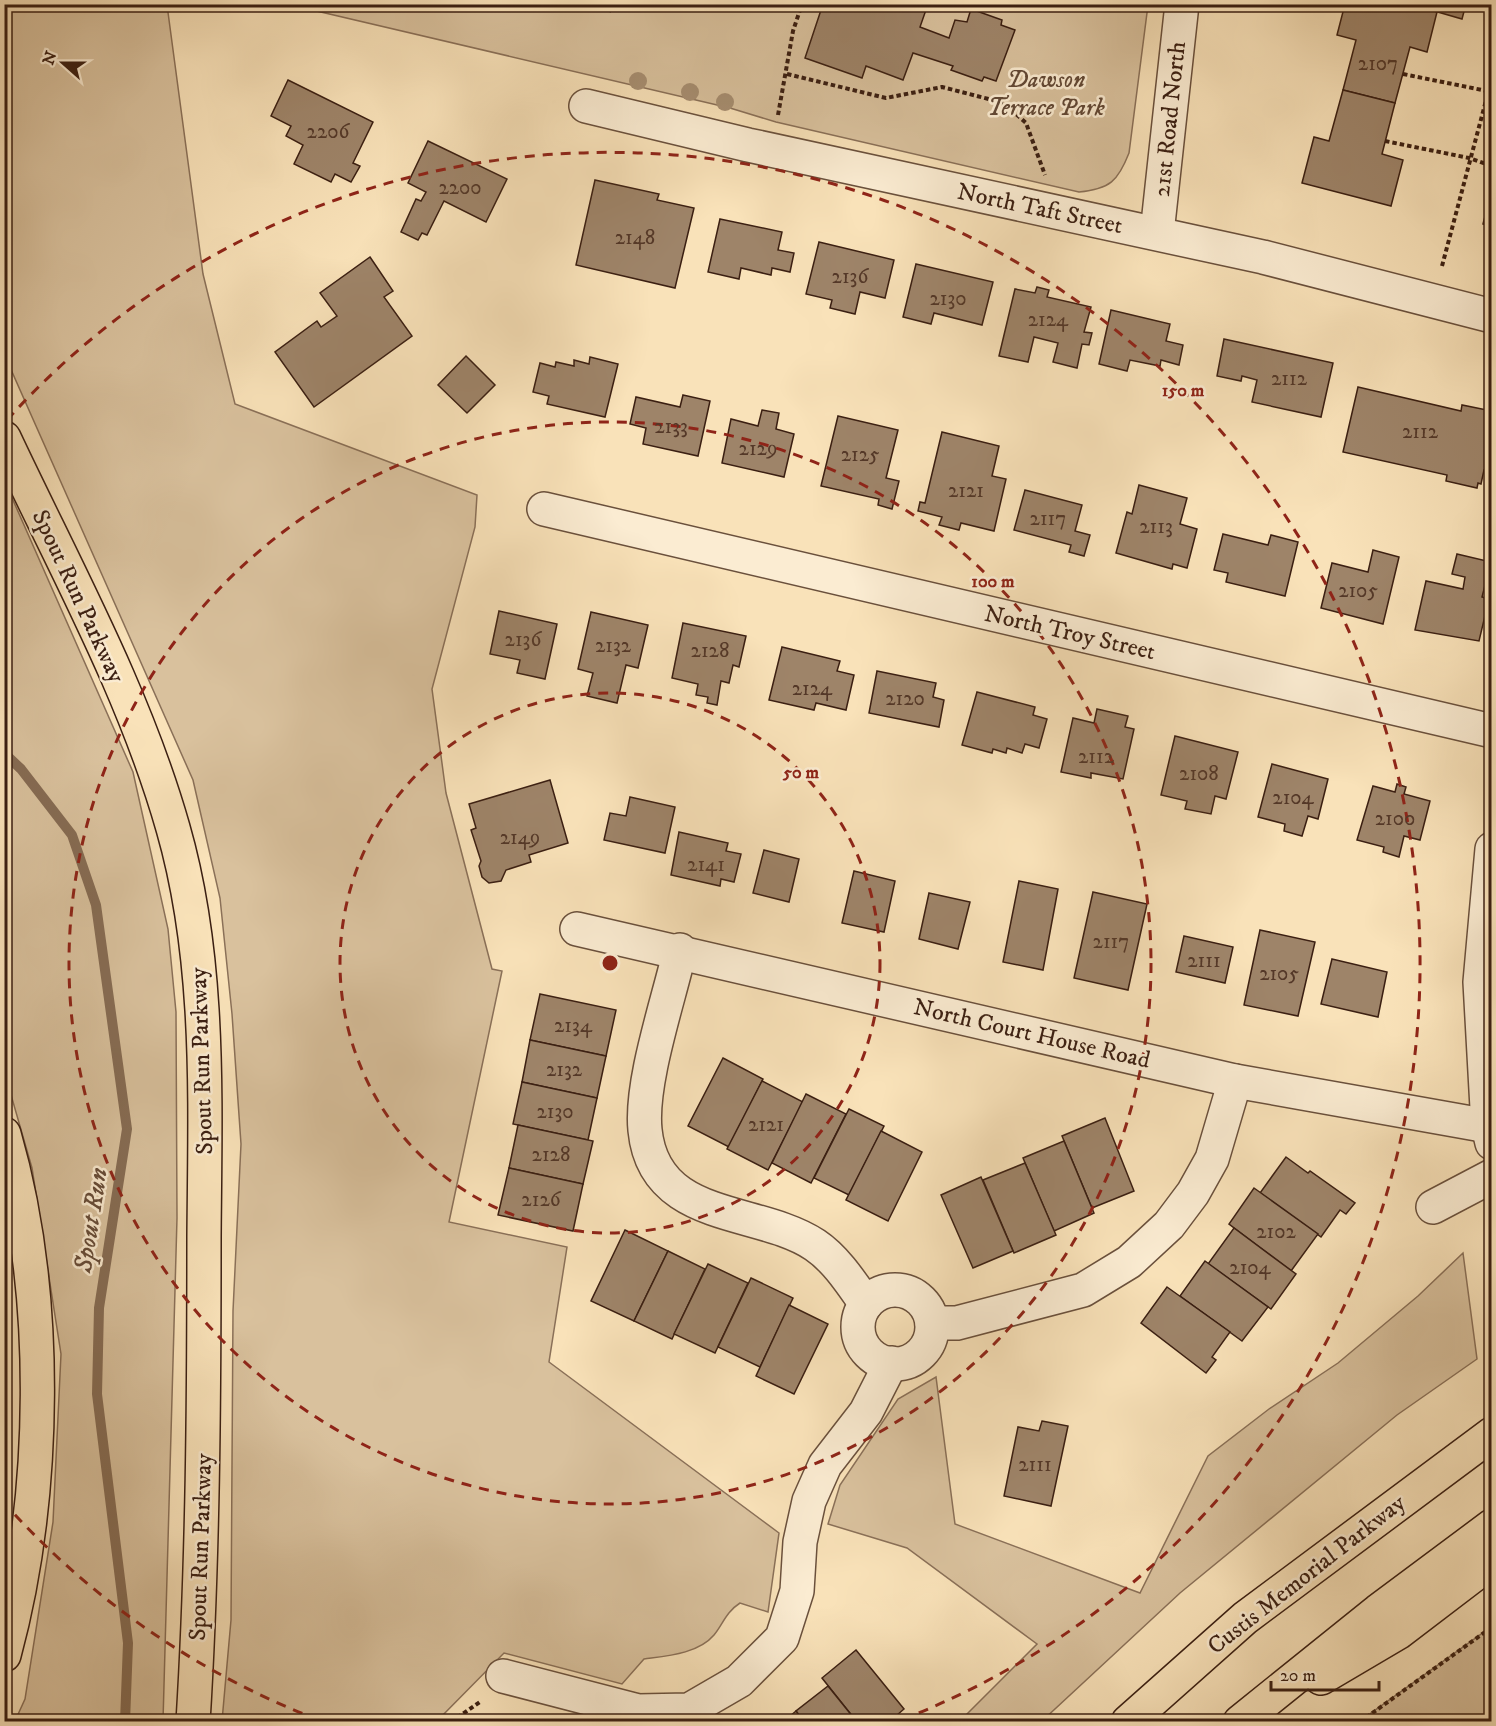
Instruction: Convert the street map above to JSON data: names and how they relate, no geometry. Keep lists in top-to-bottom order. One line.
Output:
{"streets":{"highway":["Spout Run Parkway","Custis Memorial Parkway"],"street":["21st Road North","North Taft Street","North Troy Street","North Court House Road"]},"crossings":[["21st Road North","North Taft Street"]],"water":["Spout Run"],"parks":["Dawson Terrace Park"],"house_numbers":["2107","2206","2200","2148","2136","2130","2124","2112","2133","2112","2129","2125","2121","2117","2113","2105","2136","2132","2128","2124","2120","2112","2108","2104","2100","2149","2141","2117","2111","2105","2134","2132","2130","2121","2128","2126","2102","2104","2111"],"scale_bar":"20 m","north":"left","rings":["150 m","100 m","50 m"]}
